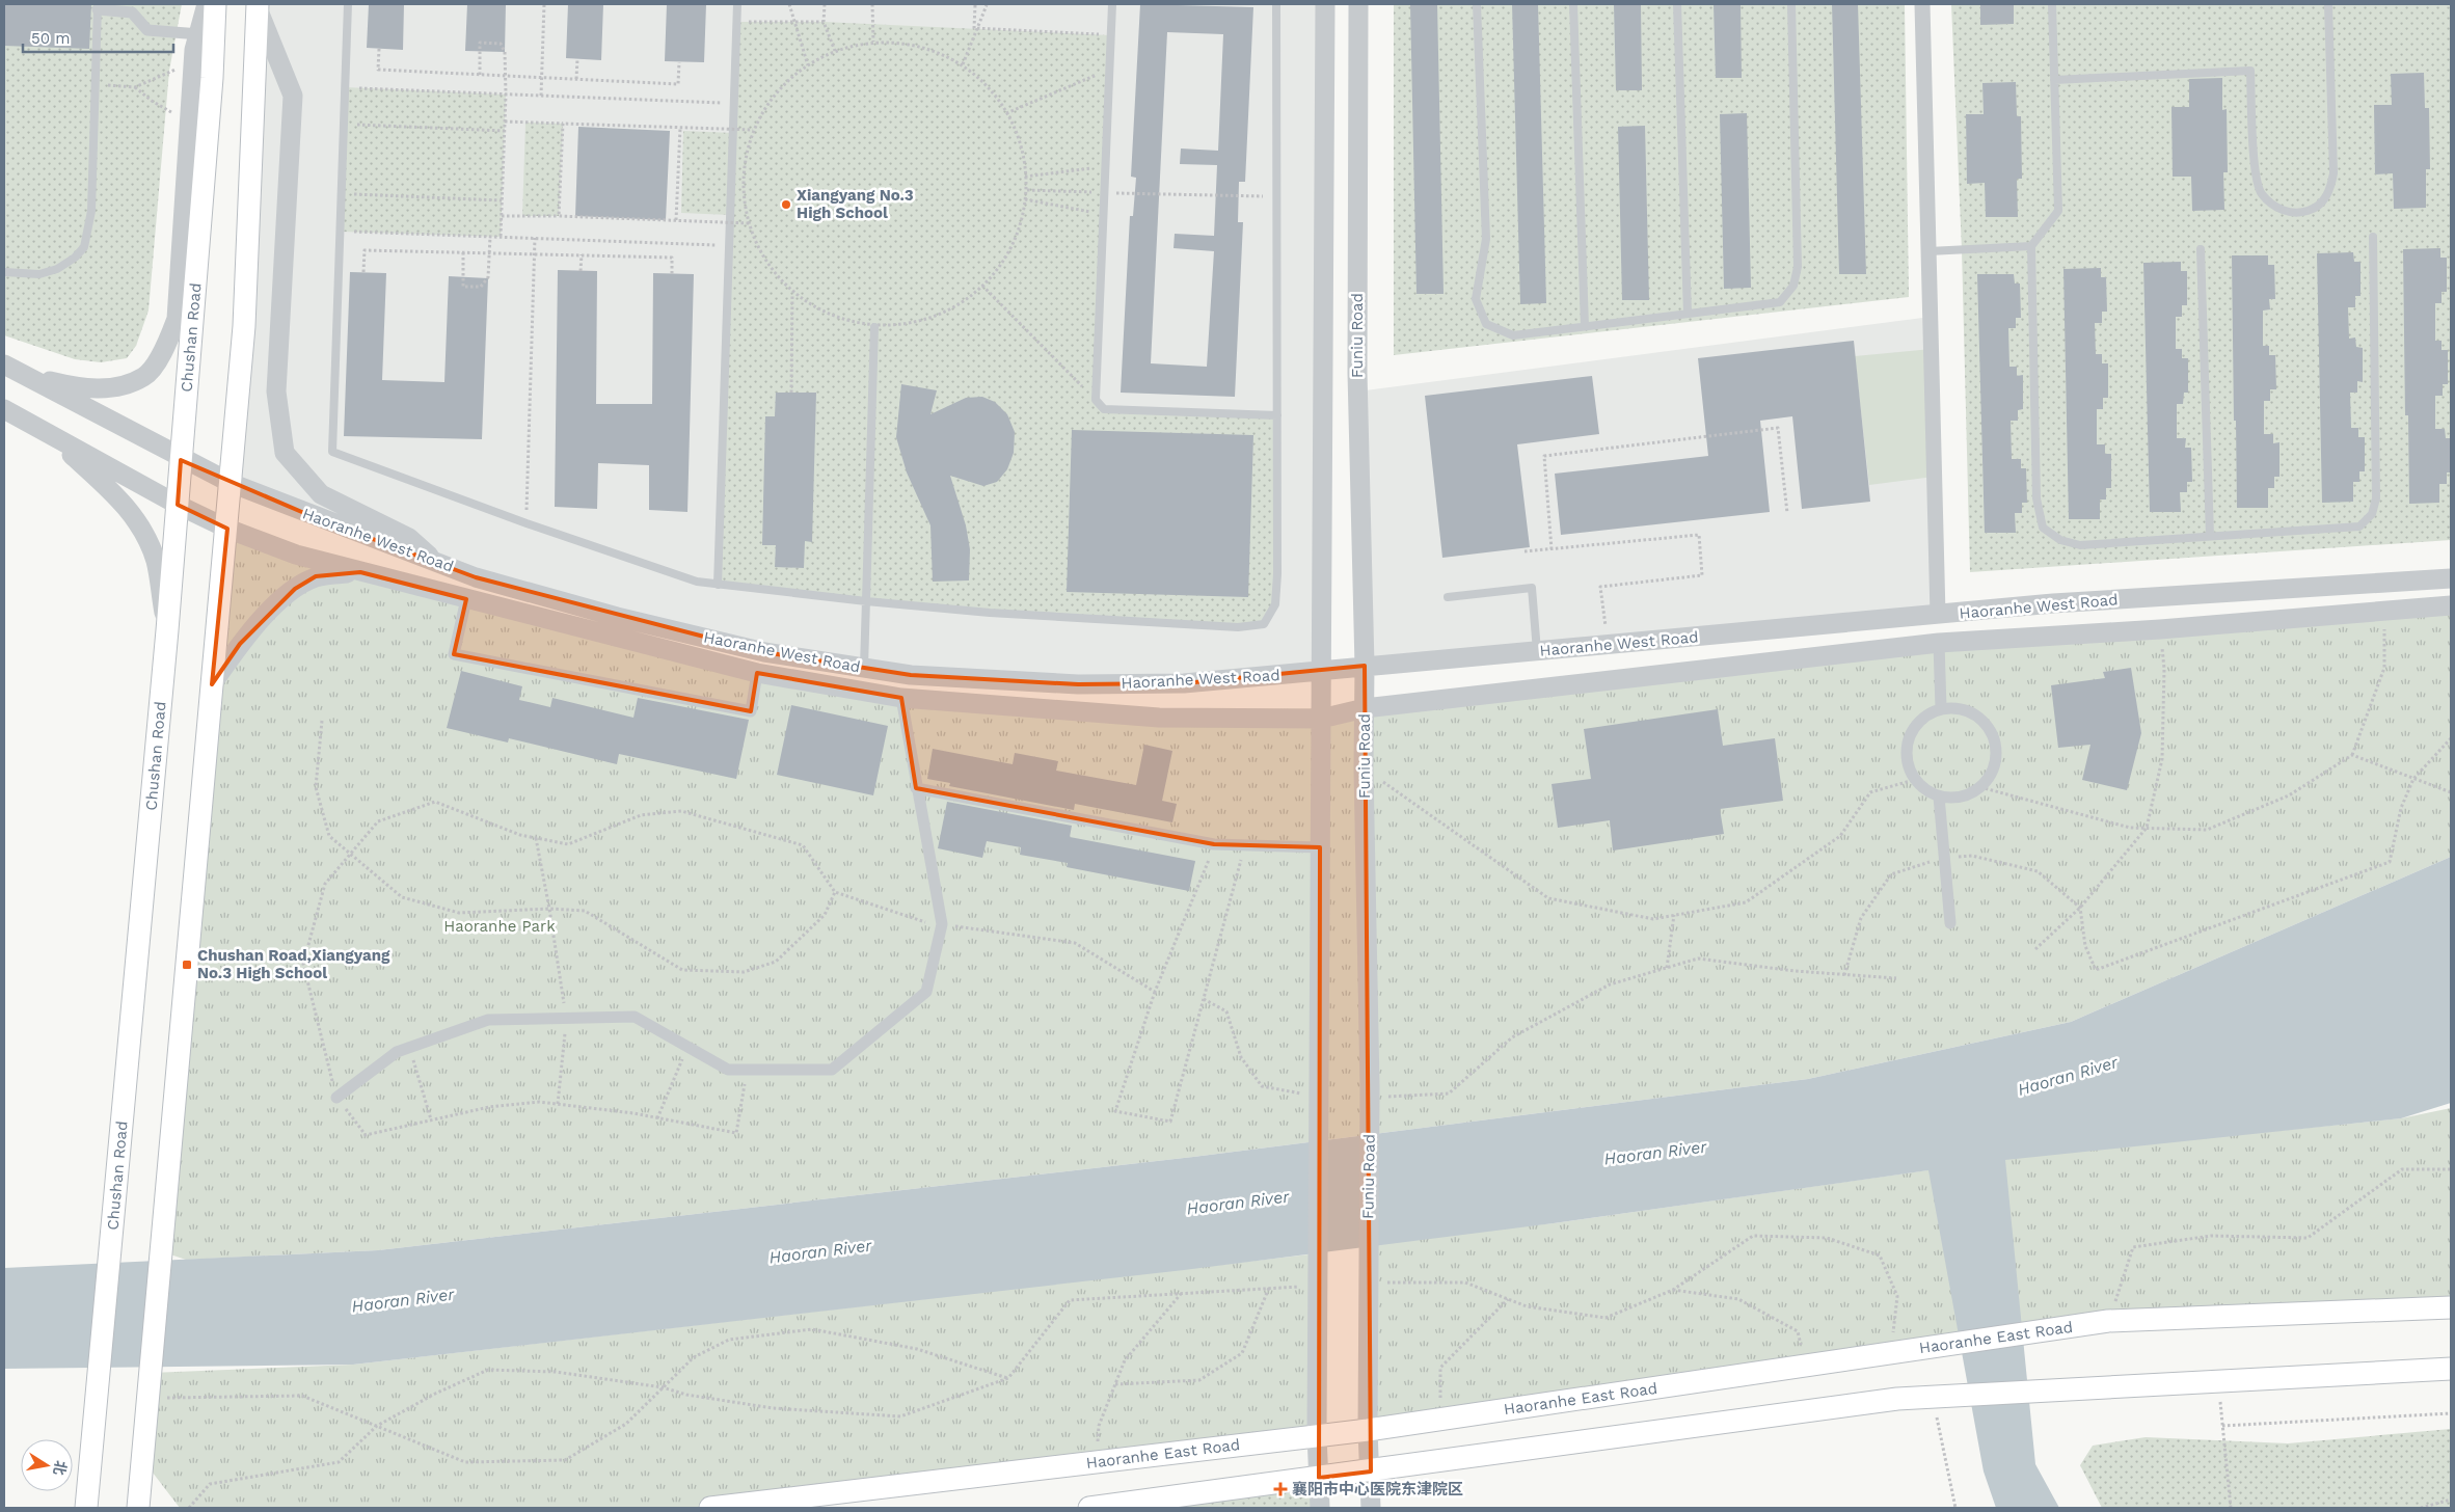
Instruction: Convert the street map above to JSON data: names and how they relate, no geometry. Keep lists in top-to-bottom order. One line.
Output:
{"streets":{"main road":["Chushan Road","Haoranhe East Road"],"street":["Funiu Road","Haoranhe West Road"]},"crossings":[["Funiu Road","Haoranhe West Road"],["Funiu Road","Haoranhe East Road"],["Chushan Road","Haoranhe West Road"]],"water":["Haoran River"],"parks":["Haoranhe Park"],"places":{"other":["Xiangyang No.3 High School"],"transit":["Chushan Road,Xiangyang No.3 High School"],"health":["襄阳市中心医院东津院区"]},"scale_bar":"50 m","north":"right"}
